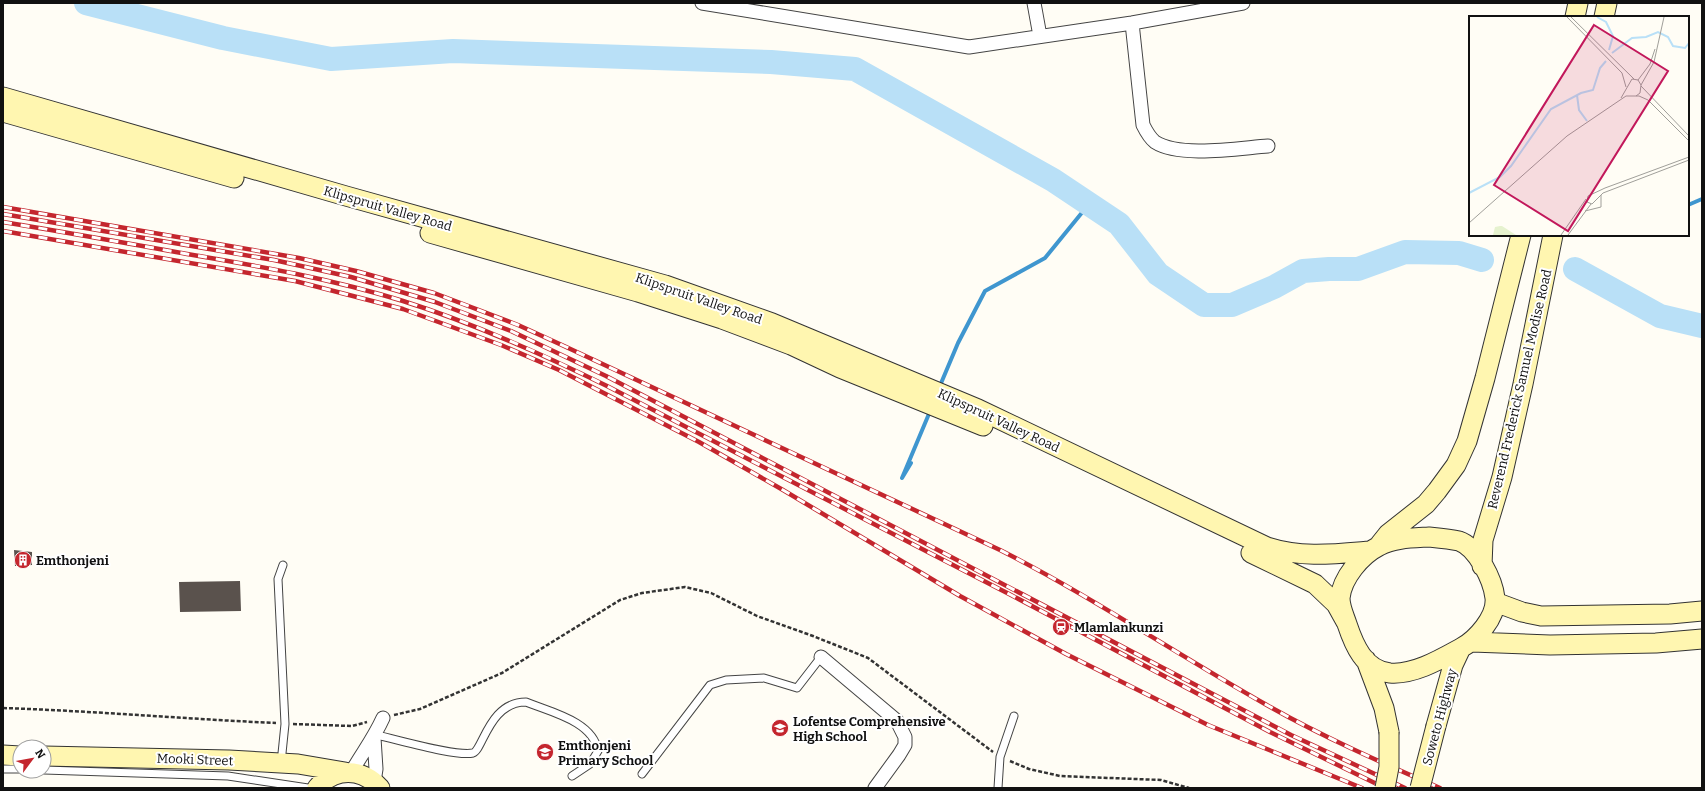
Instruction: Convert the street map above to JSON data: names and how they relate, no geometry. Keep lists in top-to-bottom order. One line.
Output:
{"streets":{"main road":["Klipspruit Valley Road","Reverend Frederick Samuel Modise Road","Soweto Highway","Mooki Street"]},"crossings":[["Klipspruit Valley Road","Reverend Frederick Samuel Modise Road"]],"places":{"building":["Emthonjeni"],"station":["Mlamlankunzi"],"school or university":["Lofentse Comprehensive High School","Emthonjeni Primary School"]},"north":"top right"}
